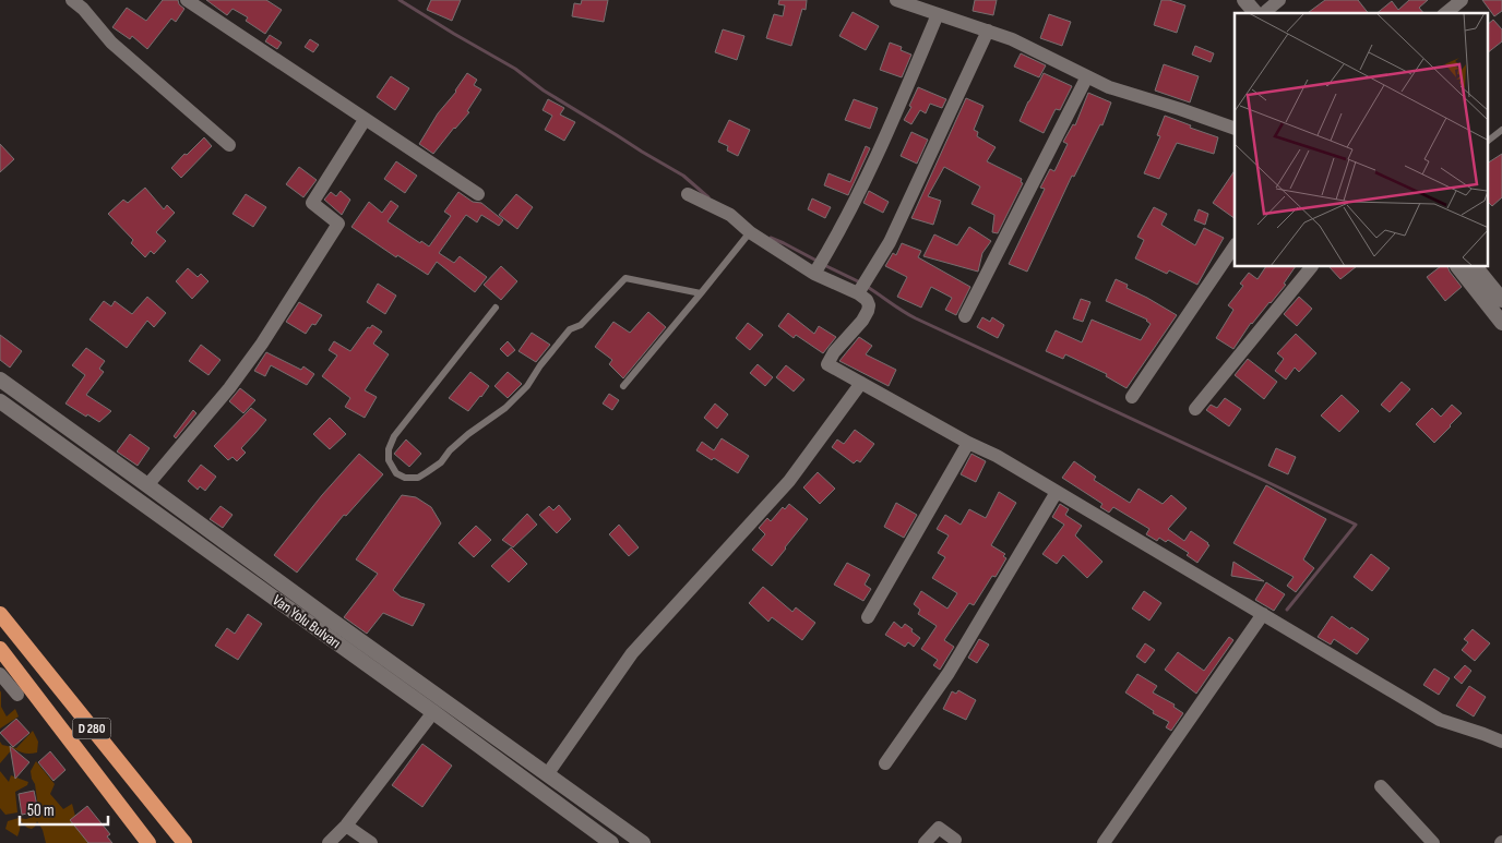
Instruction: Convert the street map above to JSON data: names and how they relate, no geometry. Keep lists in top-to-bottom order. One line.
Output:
{"streets":{"highway":["D 280"],"main road":["Van Yolu Bulvarı"]},"scale_bar":"50 m"}
